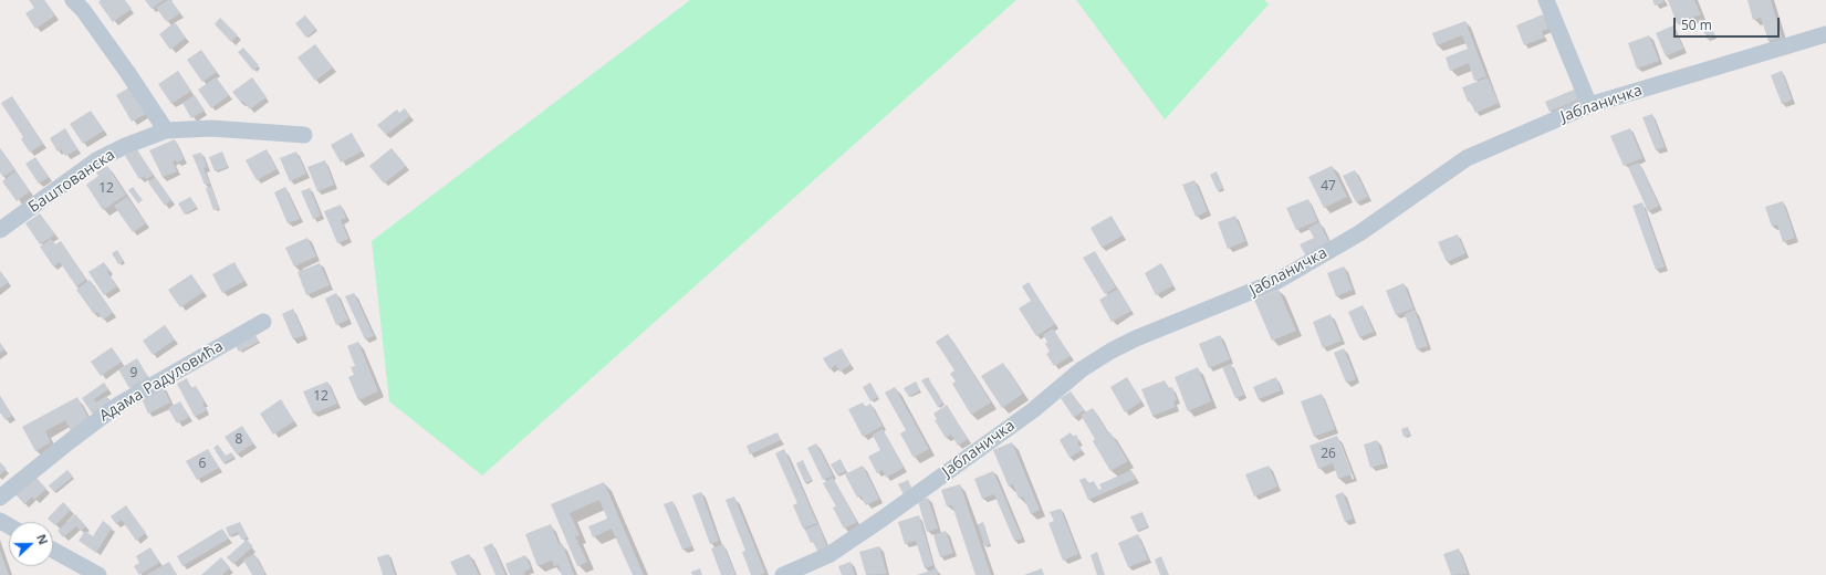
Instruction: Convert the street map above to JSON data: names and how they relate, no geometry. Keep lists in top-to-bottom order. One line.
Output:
{"streets":{"street":["Јабланичка","Баштованска","Адама Радуловића"]},"house_numbers":["47","12","9","12","8","26","6"],"scale_bar":"50 m","north":"right"}
